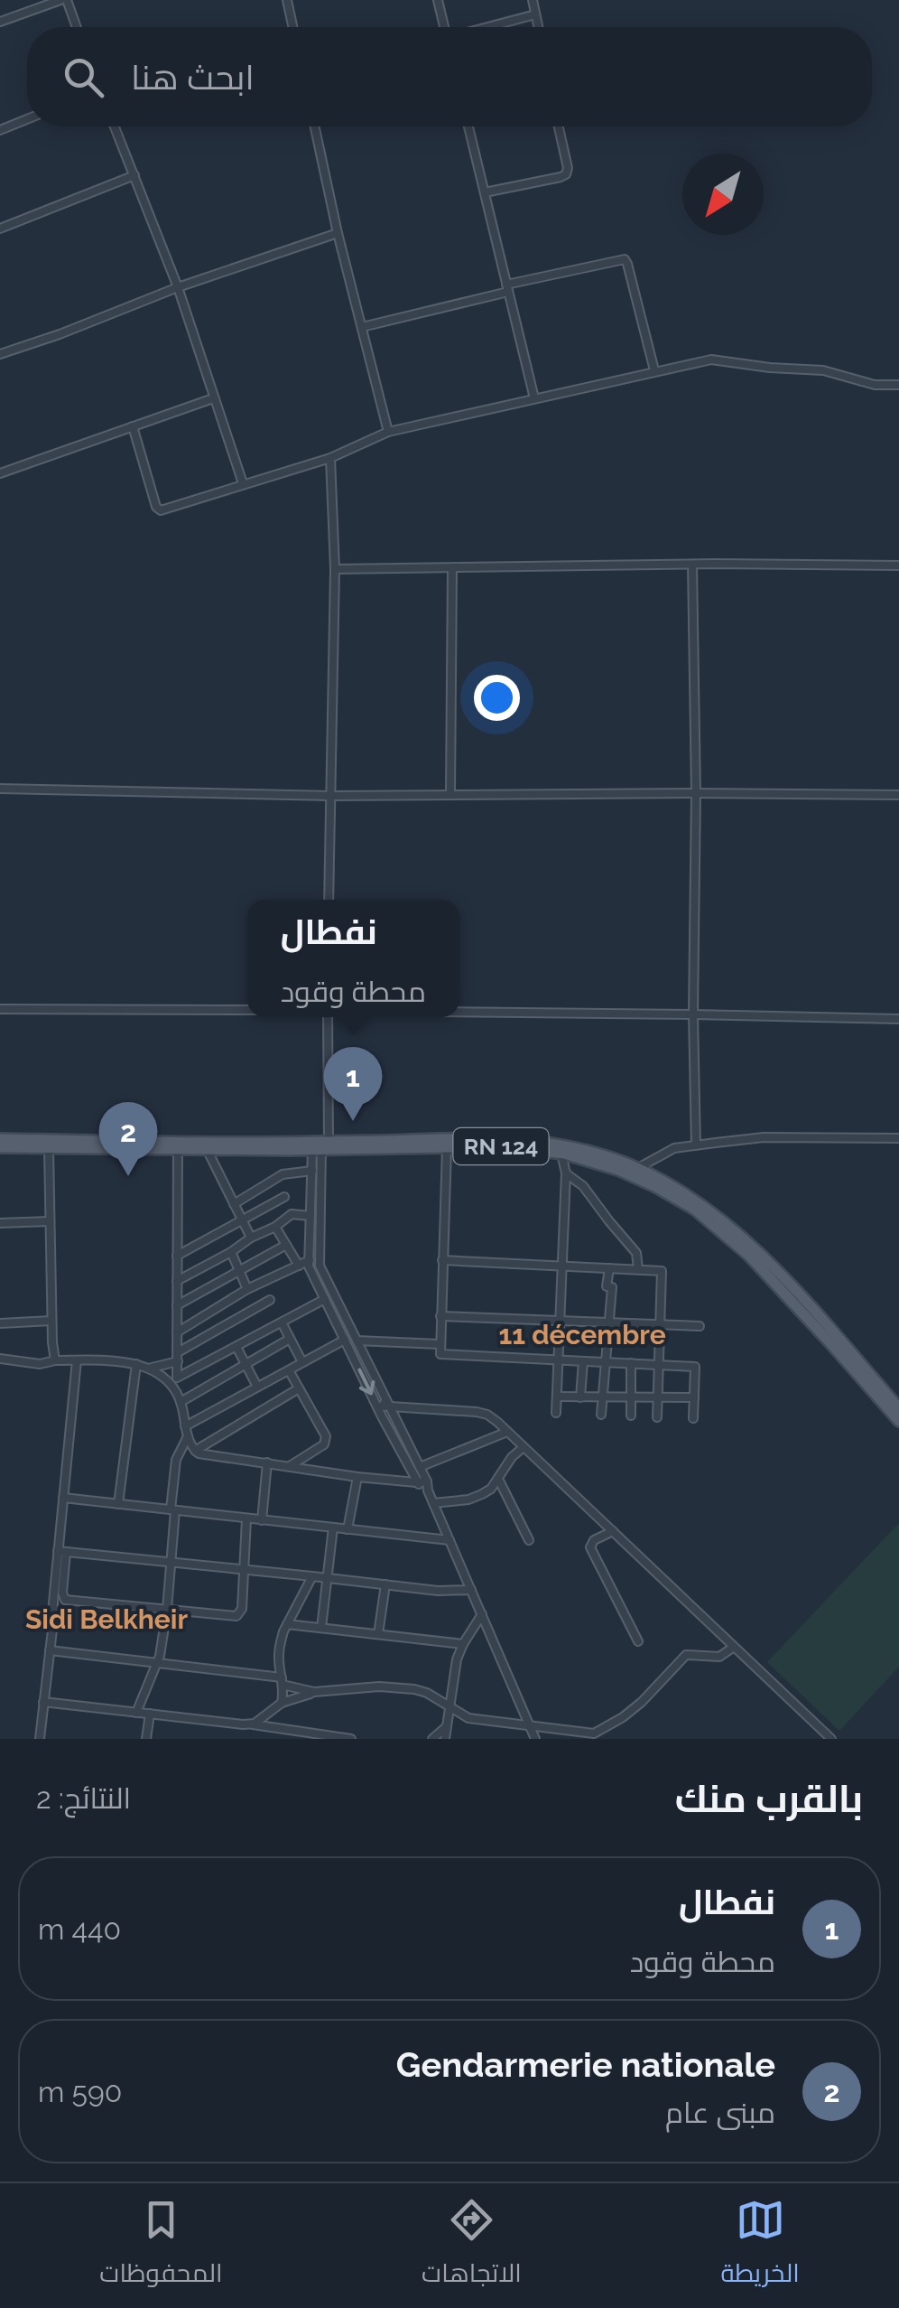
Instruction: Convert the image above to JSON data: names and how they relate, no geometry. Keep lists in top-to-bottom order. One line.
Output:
{"streets":{"main road":["RN 124"]},"districts":["11 décembre","Sidi Belkheir"],"north":"bottom left","page":{"search":"ابحث هنا","popup":["نفطال","محطة وقود"],"pins":["1","2"],"heading":["بالقرب منك","النتائج: 2"],"list":[{"mark":"1","name":"نفطال","note":"محطة وقود","value":"440 m"},{"mark":"2","name":"Gendarmerie nationale","note":"مبنى عام","value":"590 m"}],"nav":["الخريطة","الاتجاهات","المحفوظات"]}}
